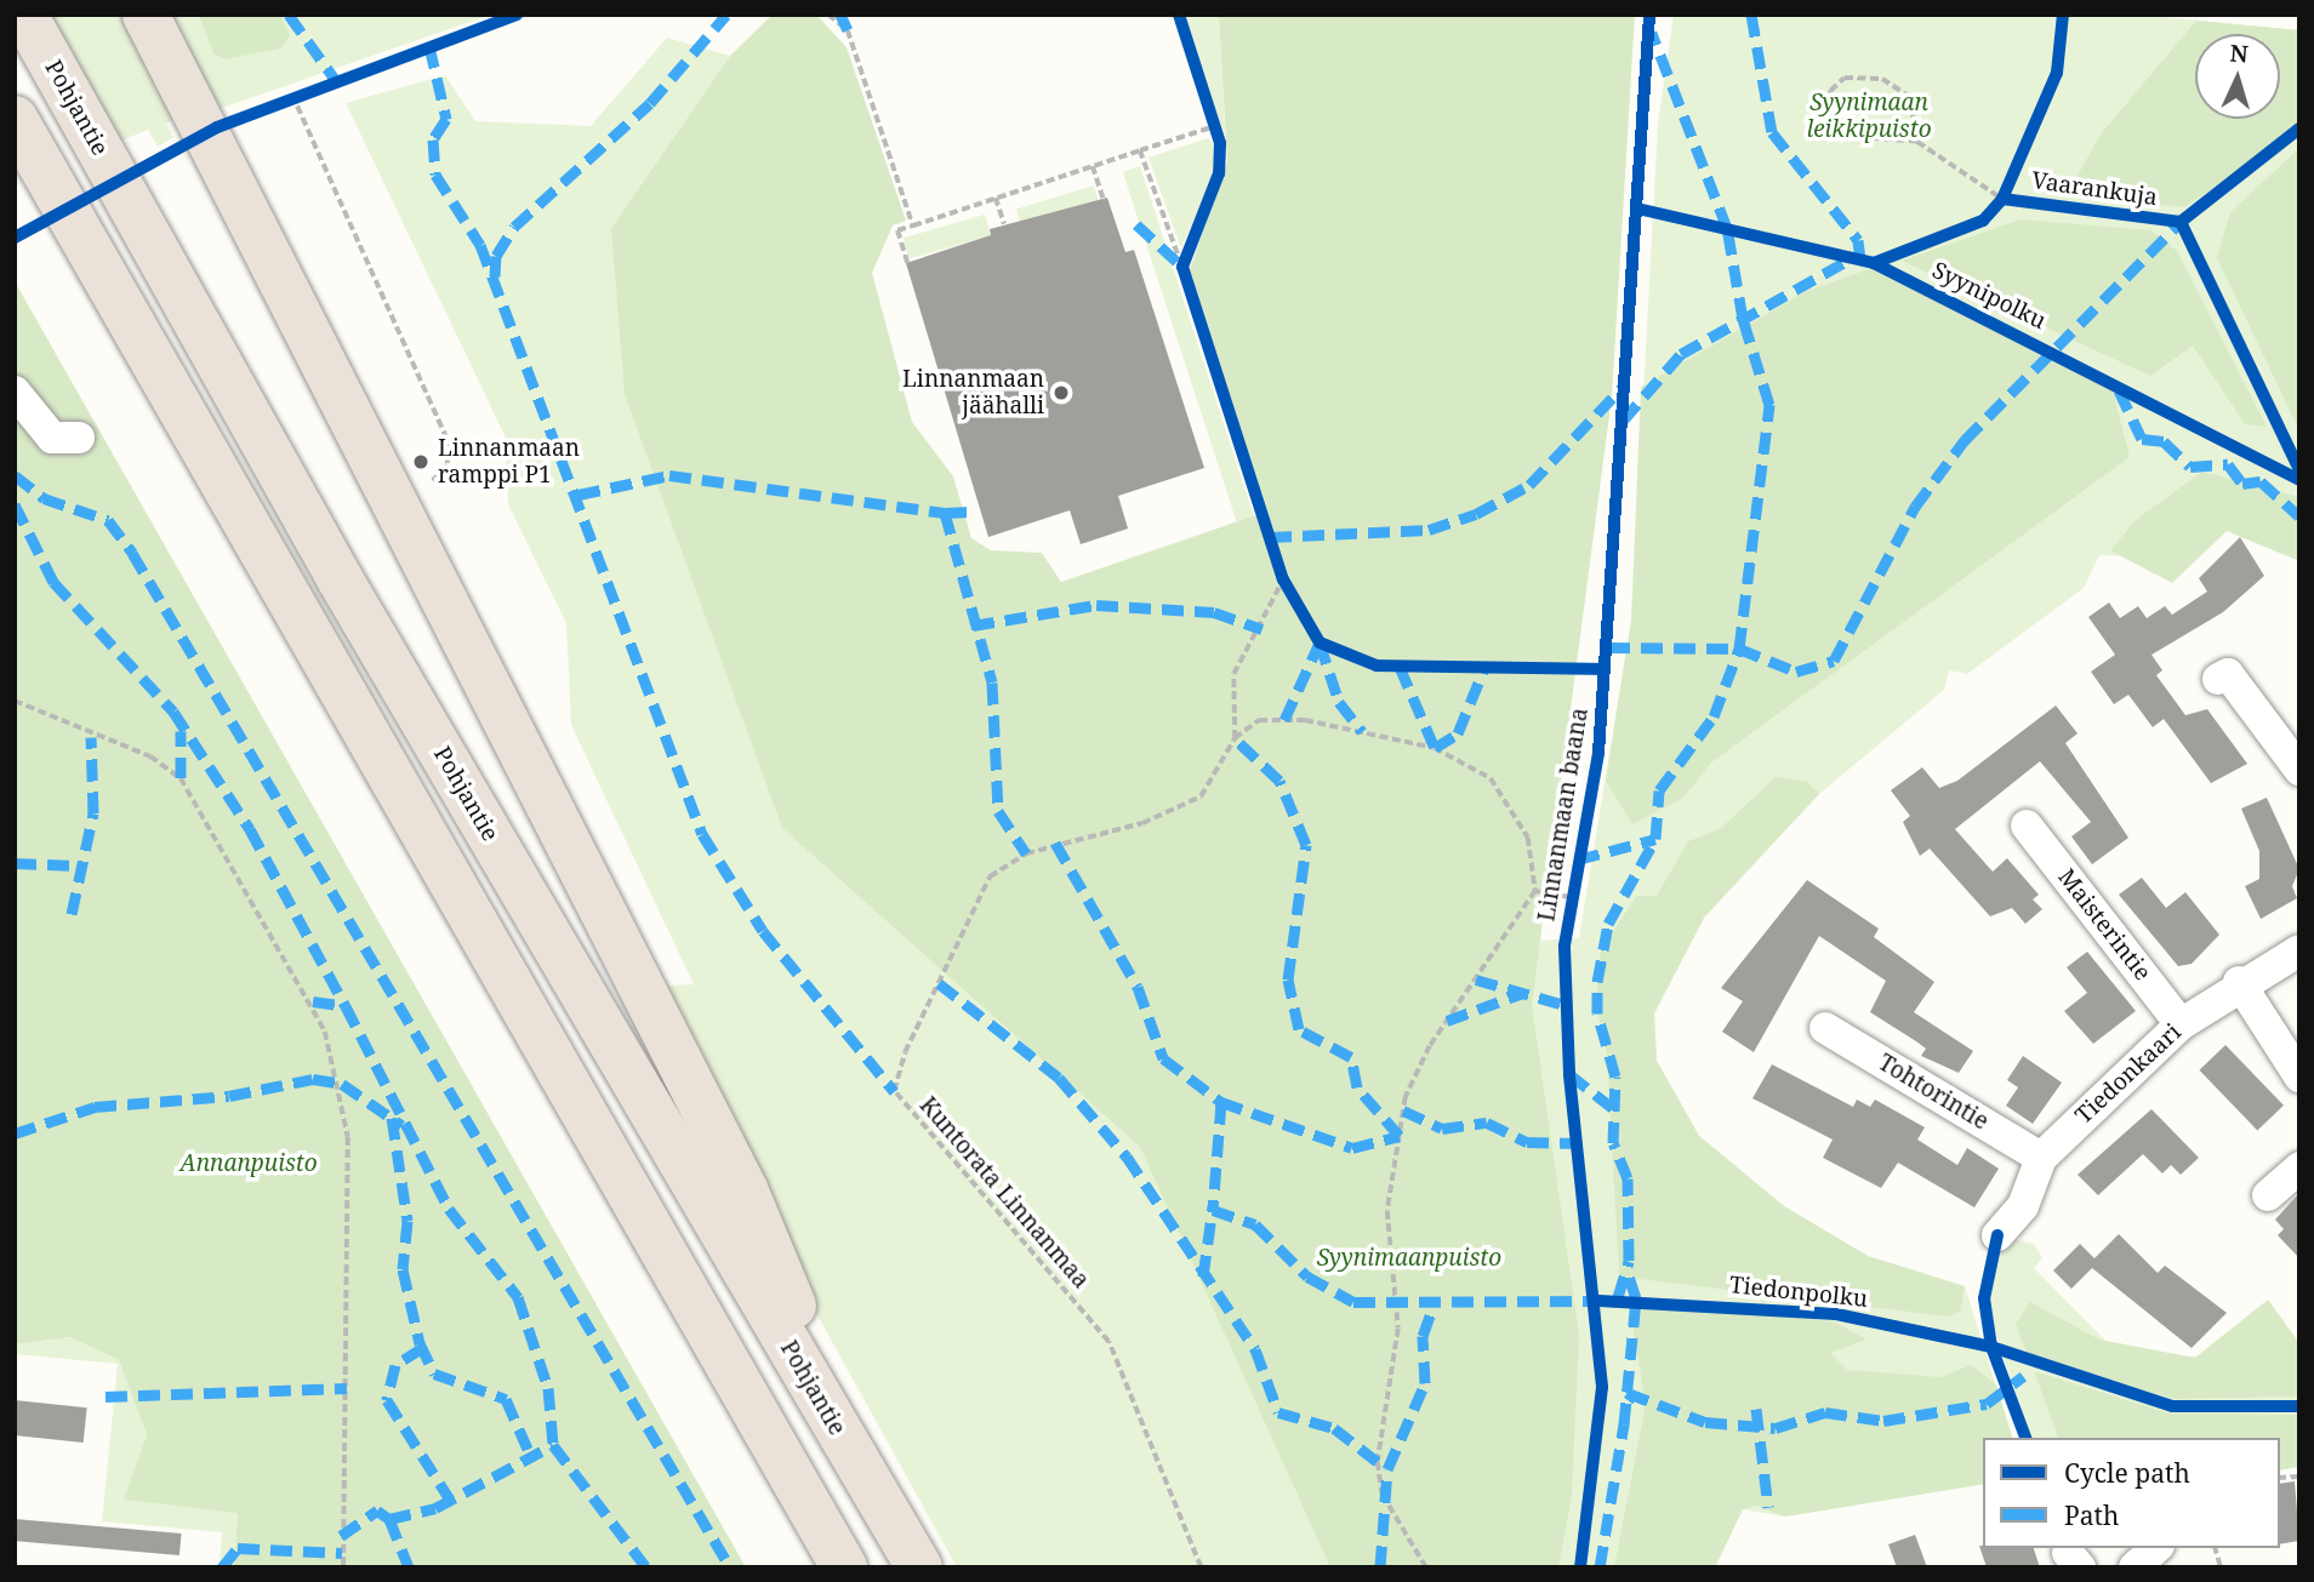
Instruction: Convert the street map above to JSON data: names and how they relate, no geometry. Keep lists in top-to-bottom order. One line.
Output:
{"streets":{"highway":["Pohjantie"],"street":["Maisterintie","Tiedonkaari","Tohtorintie"],"path":["Kuntorata Linnanmaa"],"cycle path":["Vaarankuja","Syynipolku","Linnanmaan baana","Tiedonpolku"]},"crossings":[["Maisterintie","Tiedonkaari"],["Tiedonkaari","Tohtorintie"]],"parks":["Syynimaan leikkipuisto","Annanpuisto","Syynimaanpuisto"],"places":["Linnanmaan jäähalli","Linnanmaan ramppi P1"],"legend":["Cycle path","Path"],"north":"top"}
